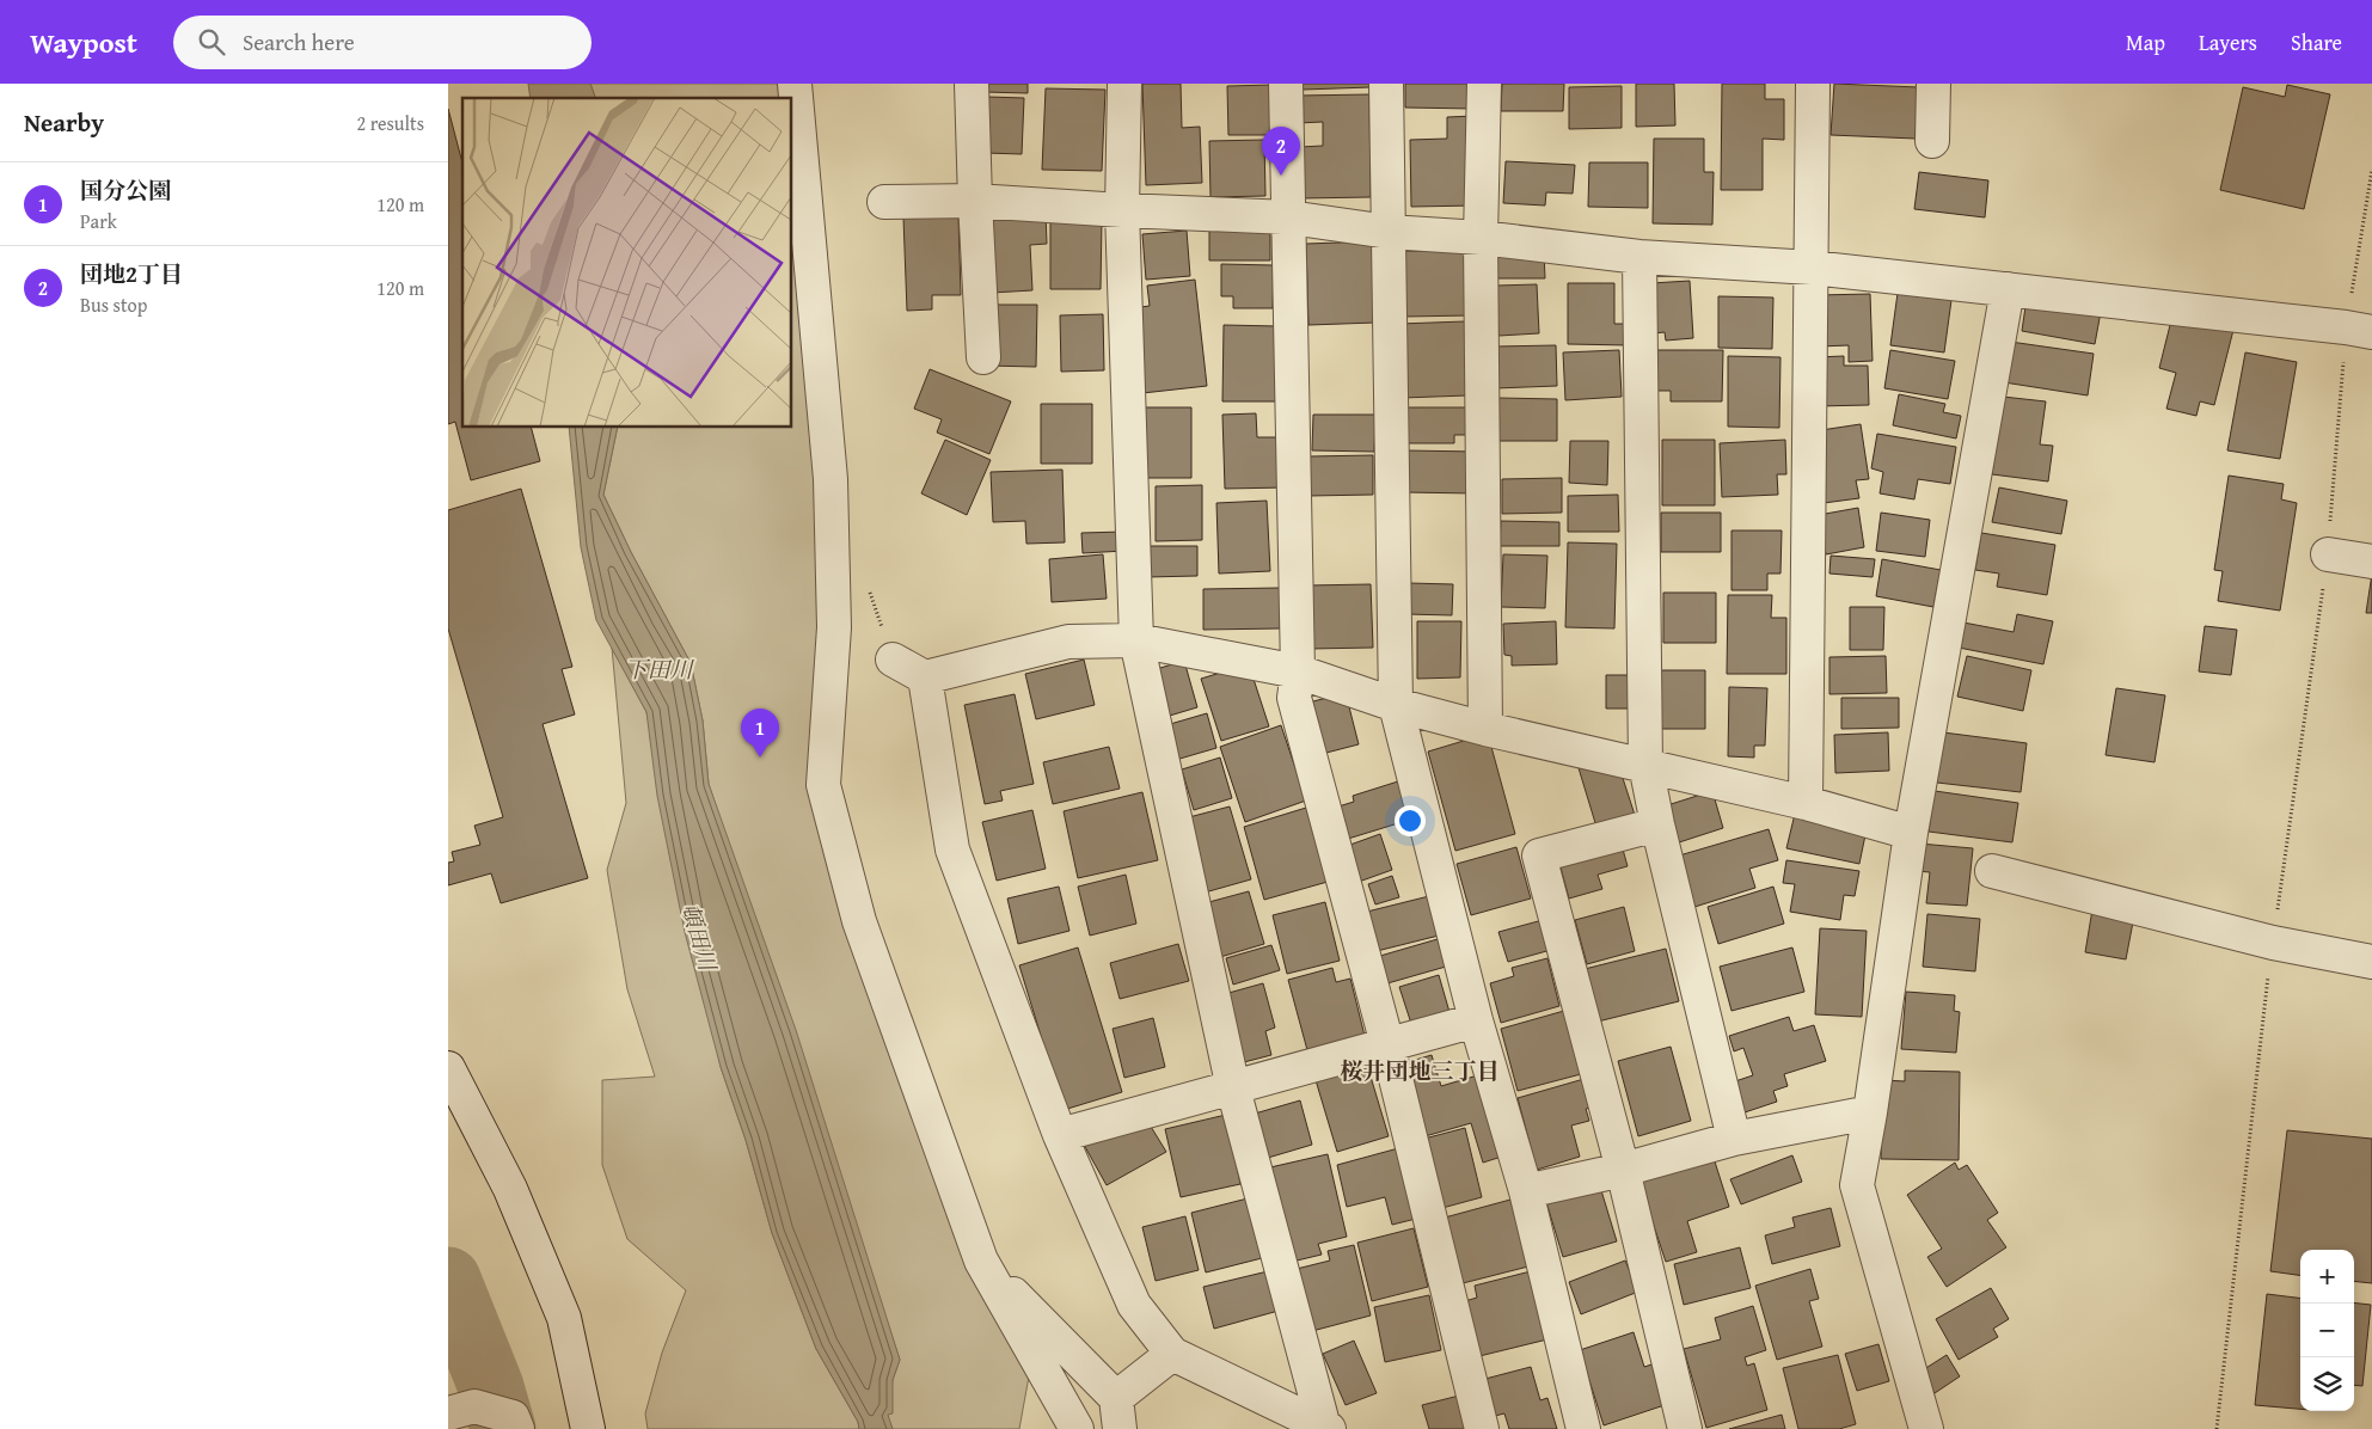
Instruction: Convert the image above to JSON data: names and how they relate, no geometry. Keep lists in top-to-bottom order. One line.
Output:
{"districts":["桜井団地三丁目"],"water":["下田川","頓田川"],"page":{"header":"Waypost","search":"Search here","nav":["Map","Layers","Share"],"heading":["Nearby","2 results"],"pins":["2","1"],"list":[{"mark":"1","name":"国分公園","note":"Park","value":"120 m"},{"mark":"2","name":"団地2丁目","note":"Bus stop","value":"120 m"}],"map_buttons":["+","−"]}}
